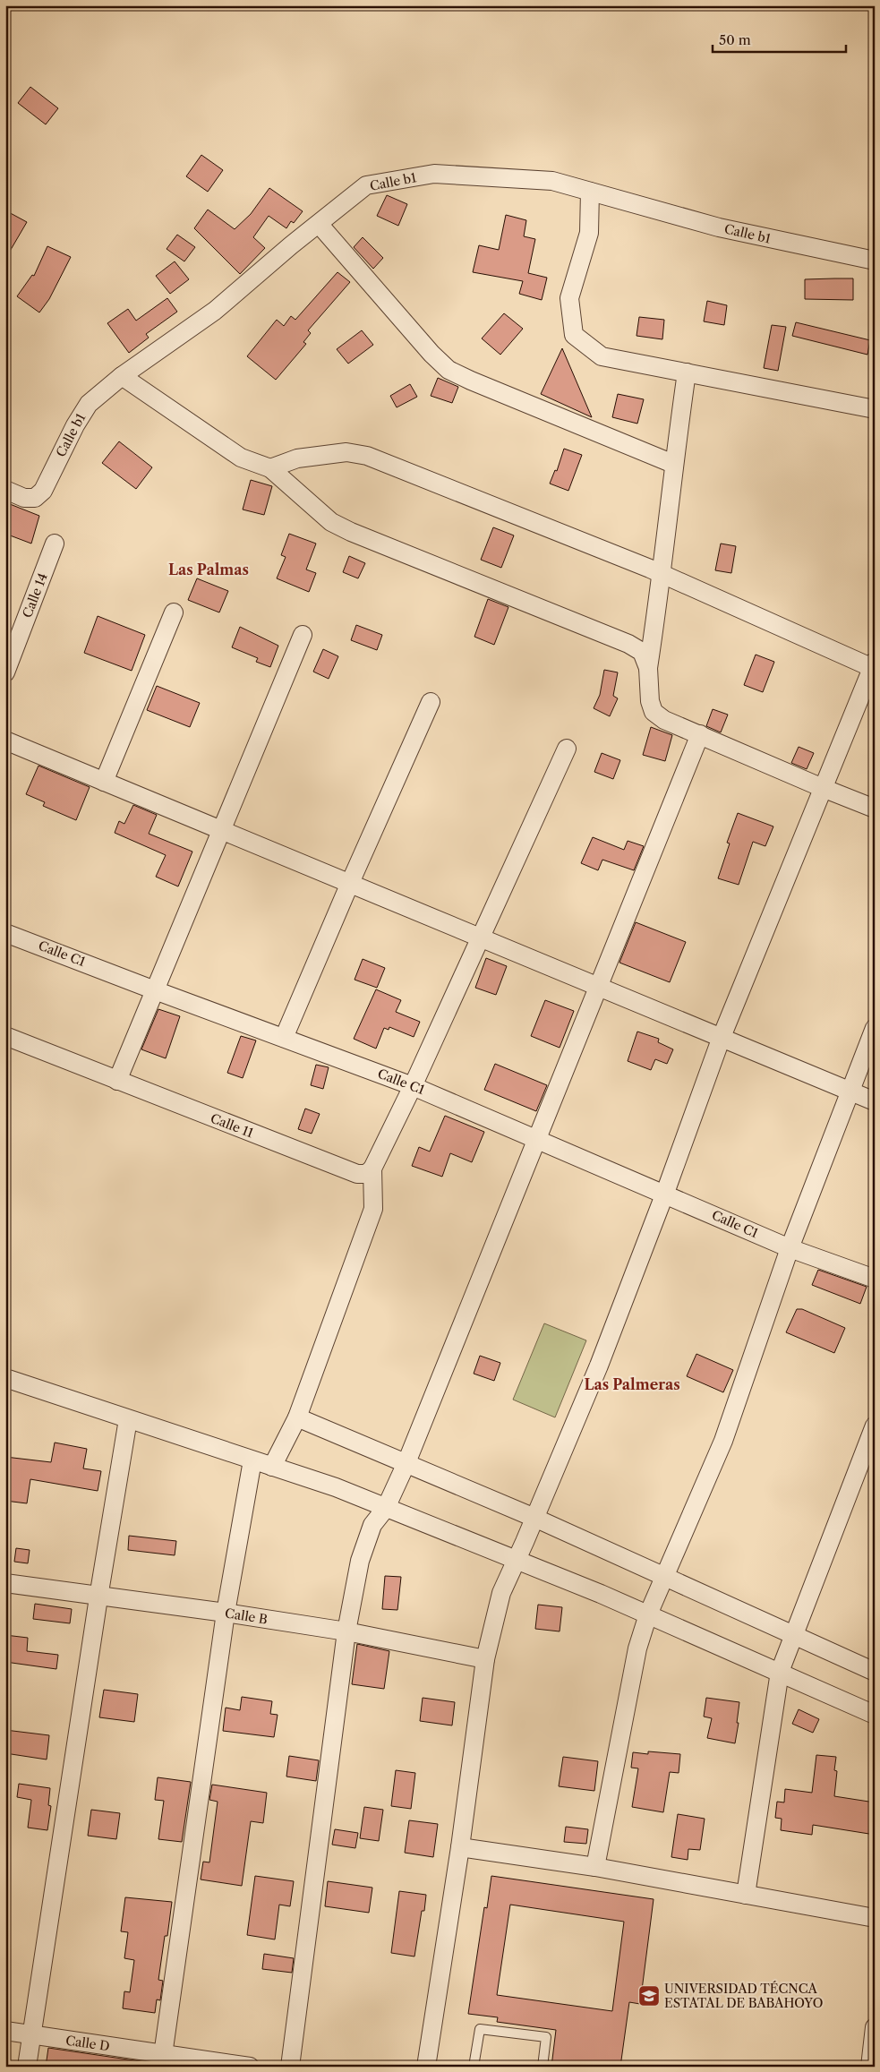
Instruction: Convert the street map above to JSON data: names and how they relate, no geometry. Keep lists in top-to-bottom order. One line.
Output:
{"streets":{"street":["Calle b1","Calle 14","Calle C1","Calle 11","Calle B","Calle D"]},"districts":["Las Palmas","Las Palmeras"],"places":{"school or university":["UNIVERSIDAD TÉCNCA ESTATAL DE BABAHOYO"]},"scale_bar":"50 m"}
